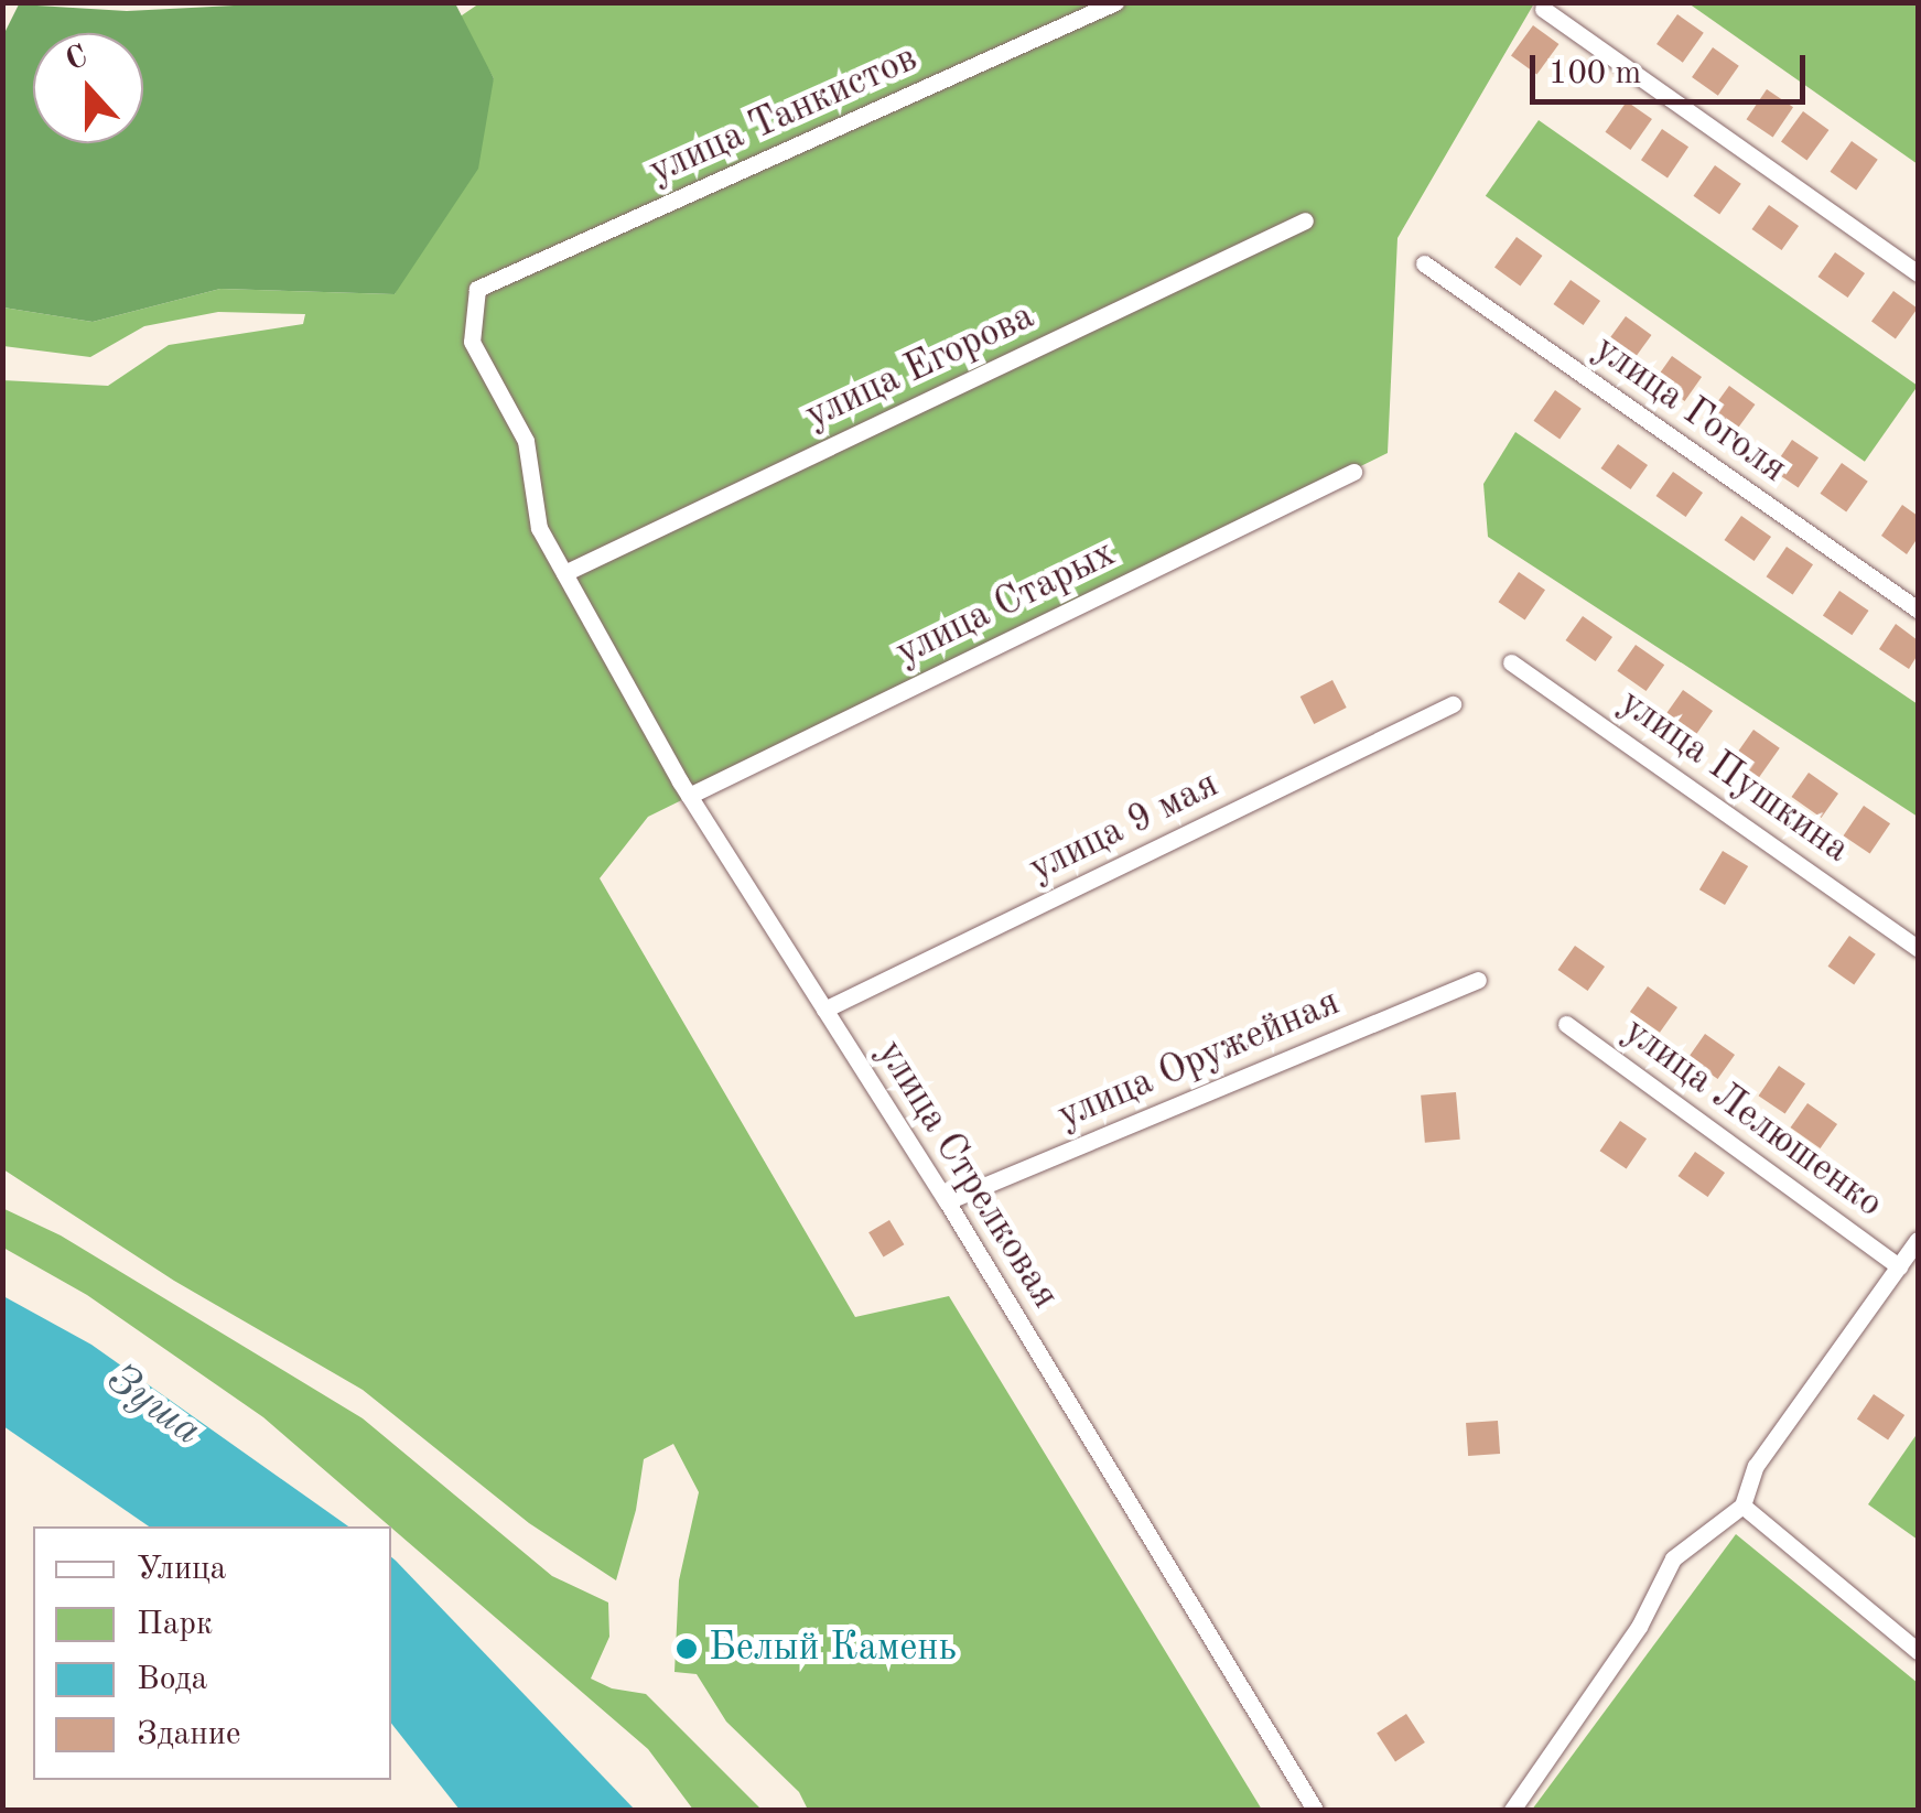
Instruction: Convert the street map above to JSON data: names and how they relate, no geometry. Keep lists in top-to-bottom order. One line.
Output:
{"streets":{"street":["улица Танкистов","улица Егорова","улица Гоголя","улица Старых","улица Пушкина","улица 9 мая","улица Оружейная","улица Лелюшенко","улица Стрелковая"]},"crossings":[["улица Танкистов","улица Стрелковая"],["улица Егорова","улица Стрелковая"],["улица Старых","улица Стрелковая"],["улица 9 мая","улица Стрелковая"],["улица Оружейная","улица Стрелковая"]],"water":["Зуша"],"places":["Белый Камень"],"legend":["Улица","Парк","Вода","Здание"],"scale_bar":"100 m","north":"top"}
